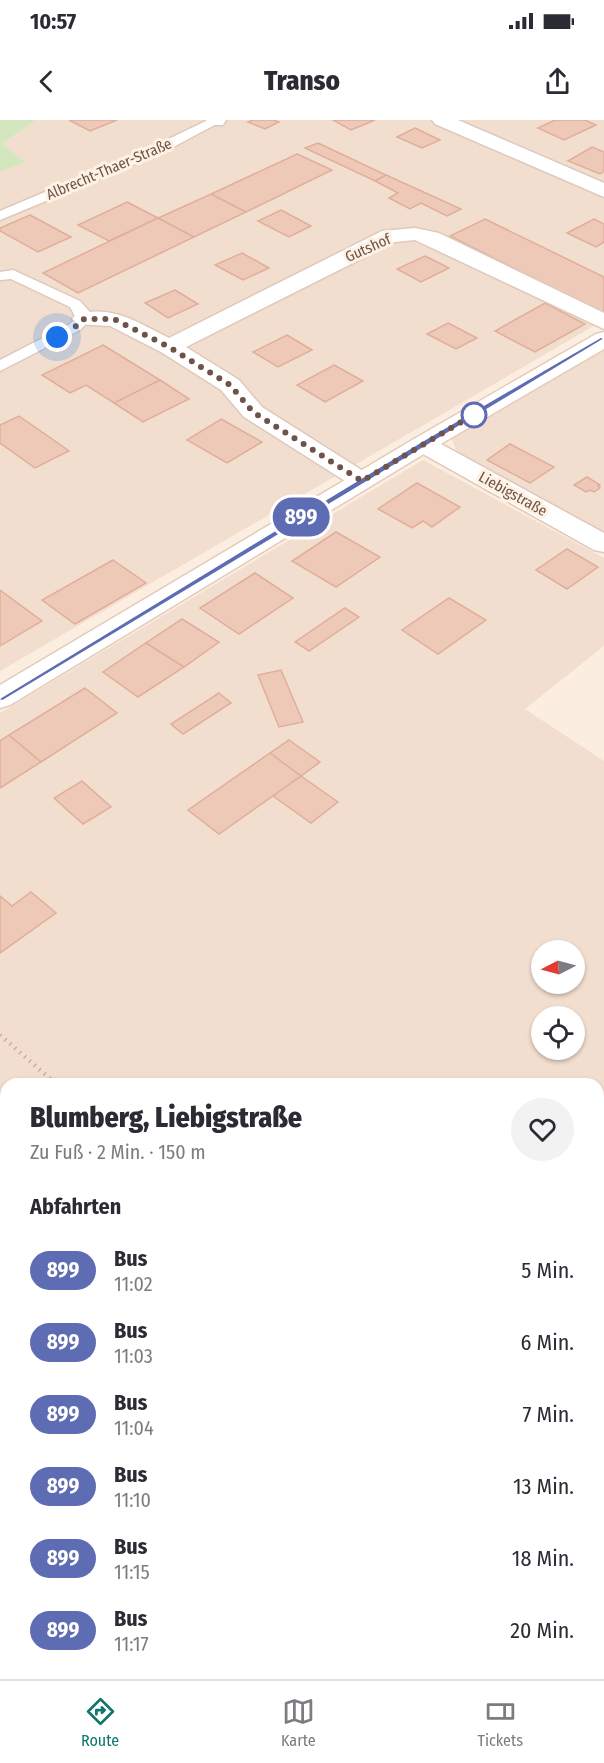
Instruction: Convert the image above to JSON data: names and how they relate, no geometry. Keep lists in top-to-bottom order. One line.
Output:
{"streets":{"street":["Gutshof","Liebigstraße"],"lane":["Albrecht-Thaer-Straße"]},"lines":["bus line 899"],"north":"left","page":{"status":"10:57","header":"Transo","on_map":"899","heading":[["Blumberg, Liebigstraße","Zu Fuß · 2 Min. · 150 m"],"Abfahrten"],"list":[{"mark":"899","name":"Bus","note":"11:02","value":"5 Min."},{"mark":"899","name":"Bus","note":"11:03","value":"6 Min."},{"mark":"899","name":"Bus","note":"11:04","value":"7 Min."},{"mark":"899","name":"Bus","note":"11:10","value":"13 Min."},{"mark":"899","name":"Bus","note":"11:15","value":"18 Min."},{"mark":"899","name":"Bus","note":"11:17","value":"20 Min."}],"tabs":["Route","Karte","Tickets"]}}
